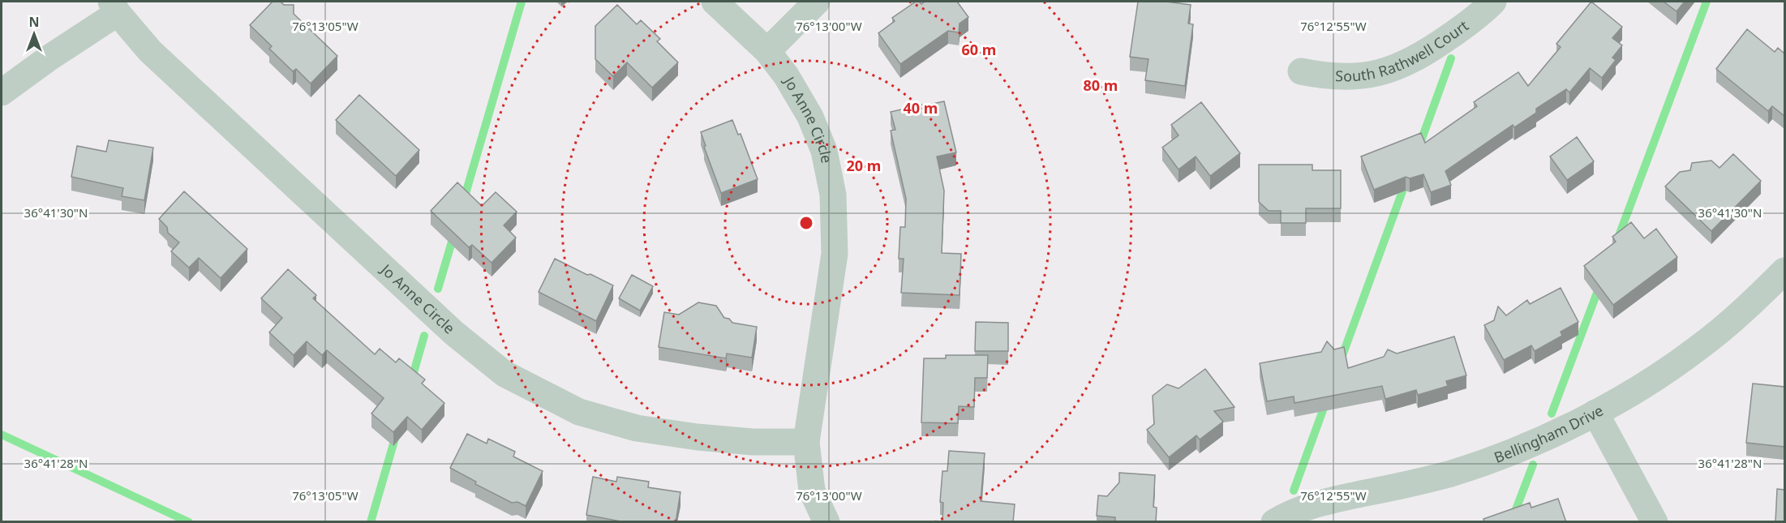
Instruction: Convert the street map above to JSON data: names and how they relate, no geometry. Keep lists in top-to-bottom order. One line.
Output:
{"streets":{"street":["South Rathwell Court","Jo Anne Circle","Bellingham Drive"]},"north":"top","coordinates":["76°13'05\"W","76°13'00\"W","76°12'55\"W","36°41'30\"N","36°41'28\"N"],"rings":["60 m","80 m","40 m","20 m"]}
